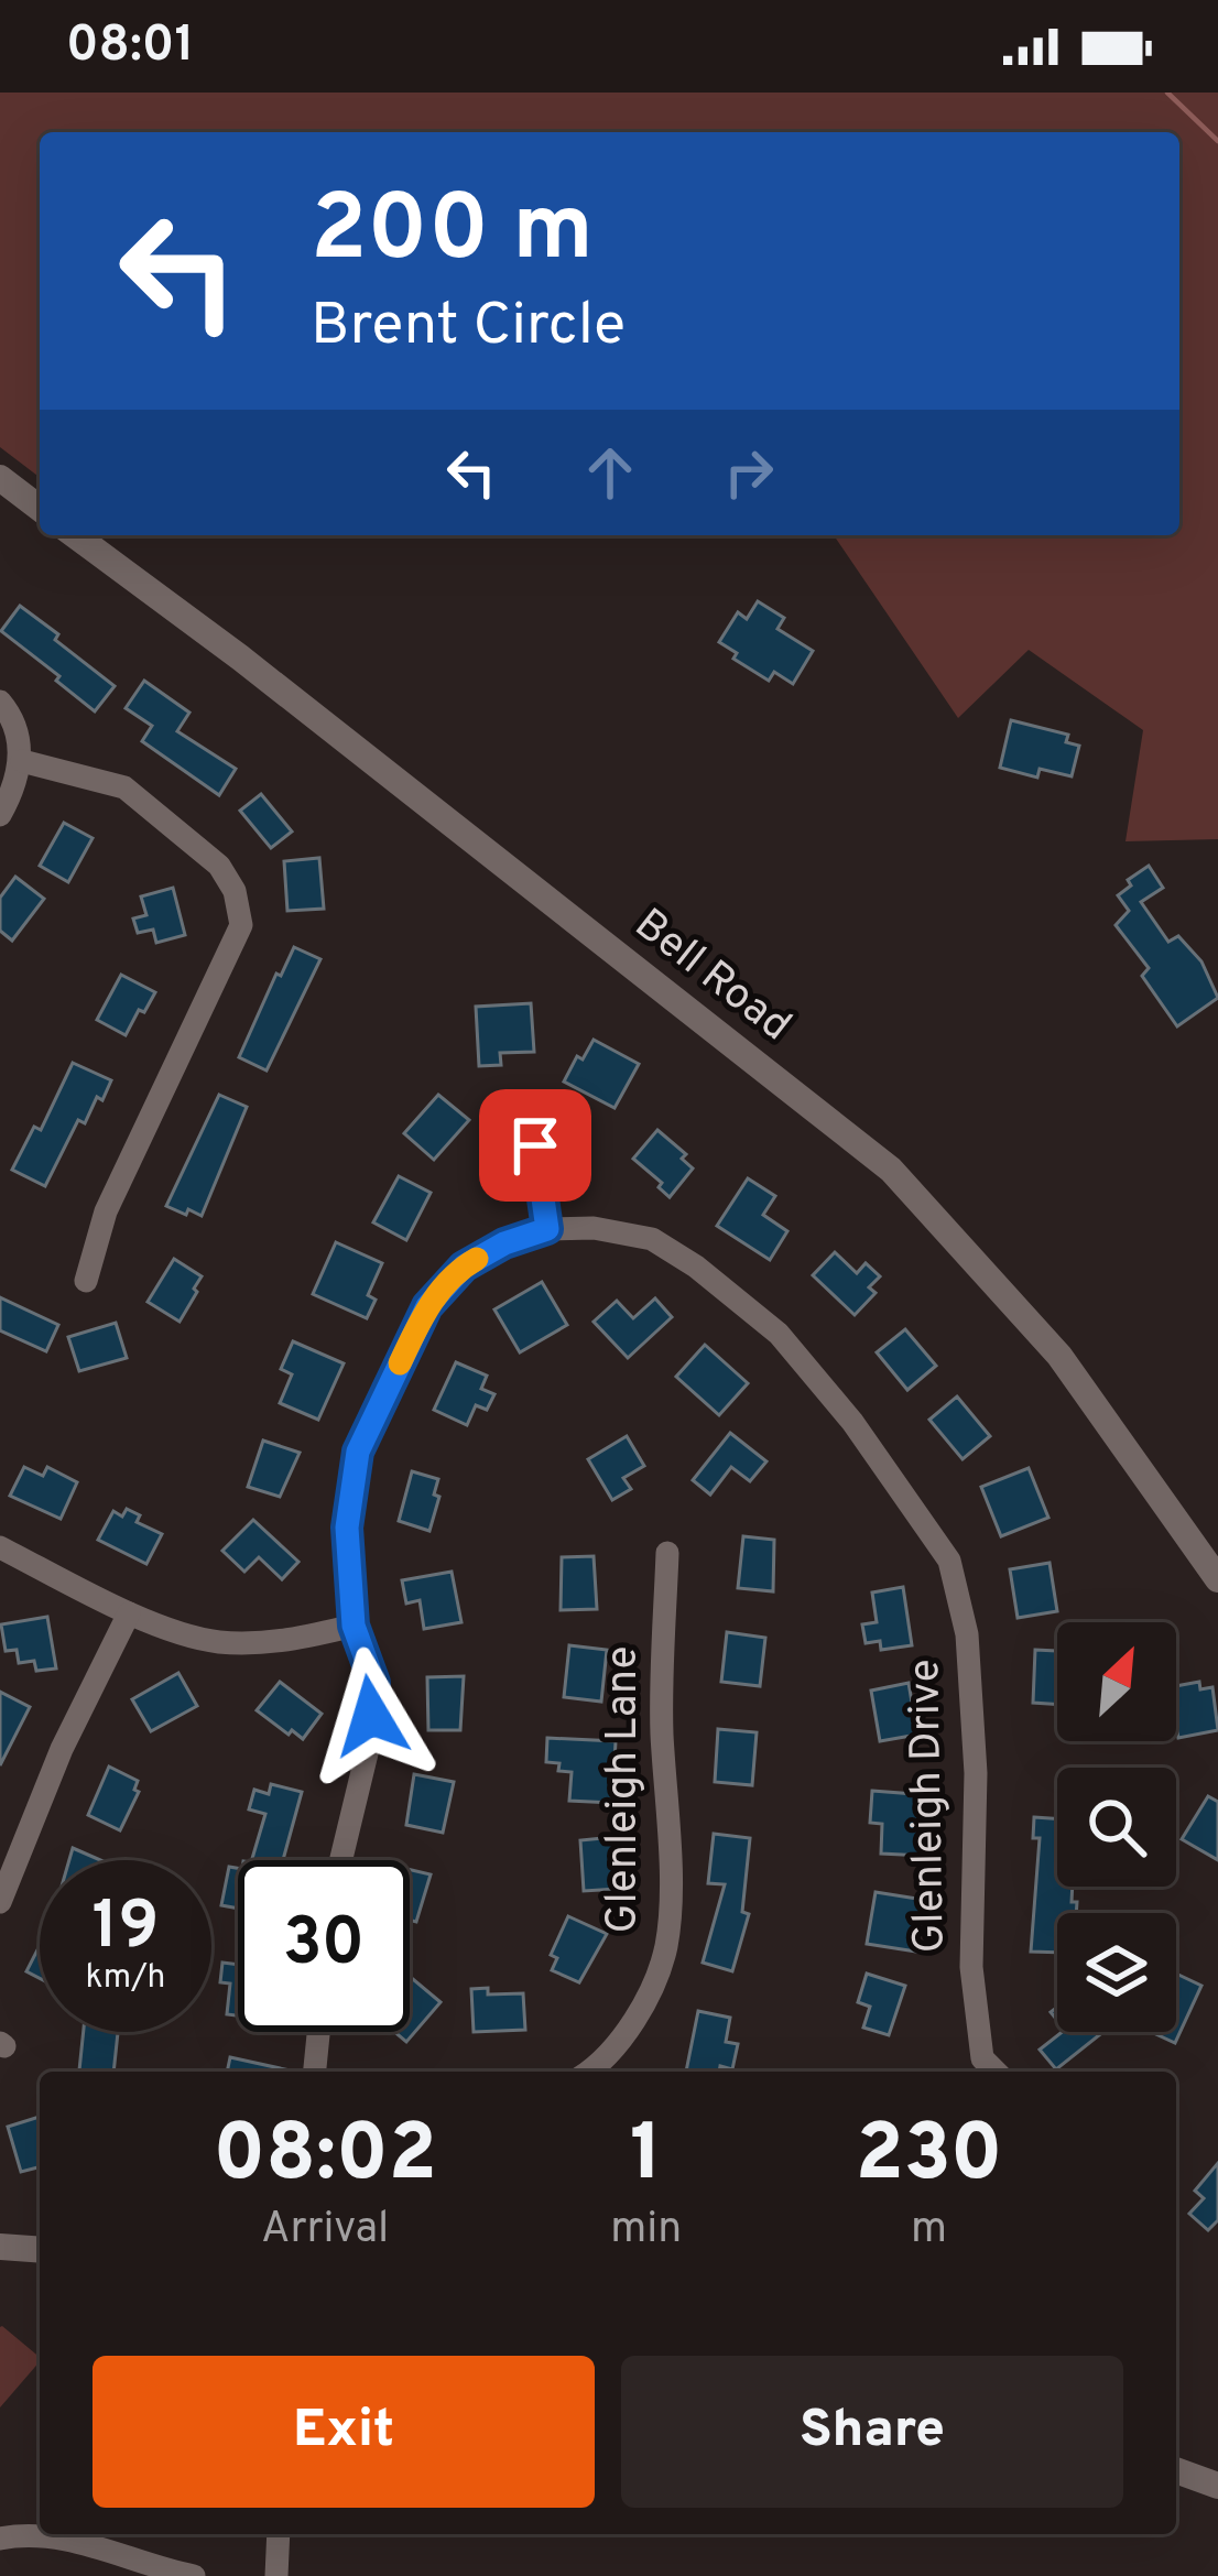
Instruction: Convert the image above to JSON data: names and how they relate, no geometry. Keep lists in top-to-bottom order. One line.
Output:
{"streets":{"street":["Bell Road","Glenleigh Lane","Glenleigh Drive"]},"north":"top right","page":{"status":"08:01","turn":["200 m","Brent Circle"],"speed":"19 km/h","limit":"30","eta":["08:02","Arrival","1","min","230","m"],"buttons":["Exit","Share"]}}
